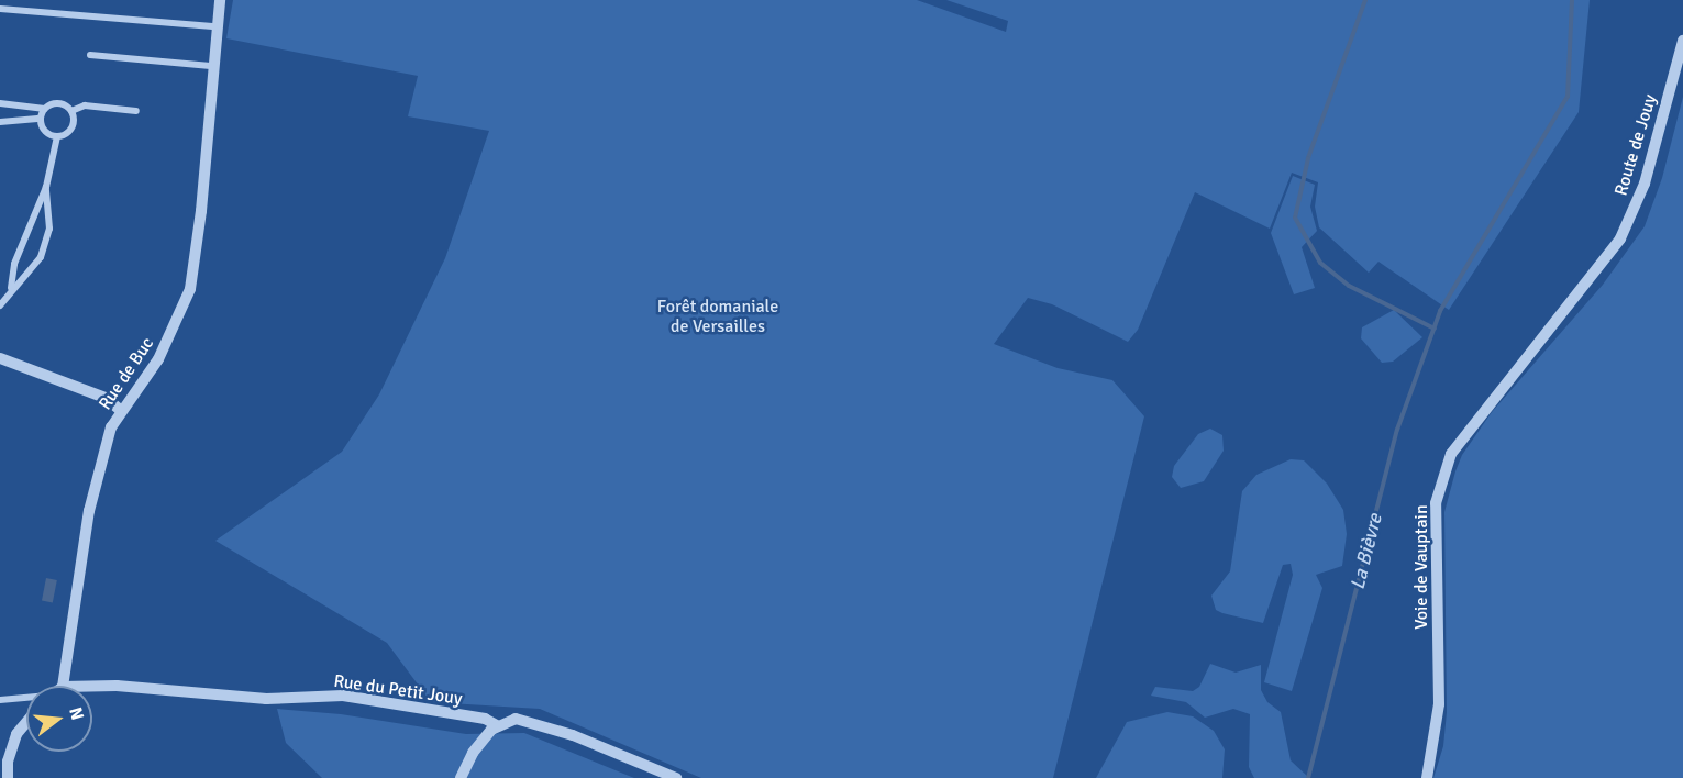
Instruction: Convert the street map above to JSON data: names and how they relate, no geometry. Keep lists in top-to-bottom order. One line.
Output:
{"streets":{"street":["Route de Jouy","Rue de Buc","Voie de Vauptain","Rue du Petit Jouy"]},"crossings":[["Route de Jouy","Voie de Vauptain"]],"water":["La Bièvre"],"parks":["Forêt domaniale de Versailles"],"north":"right"}
